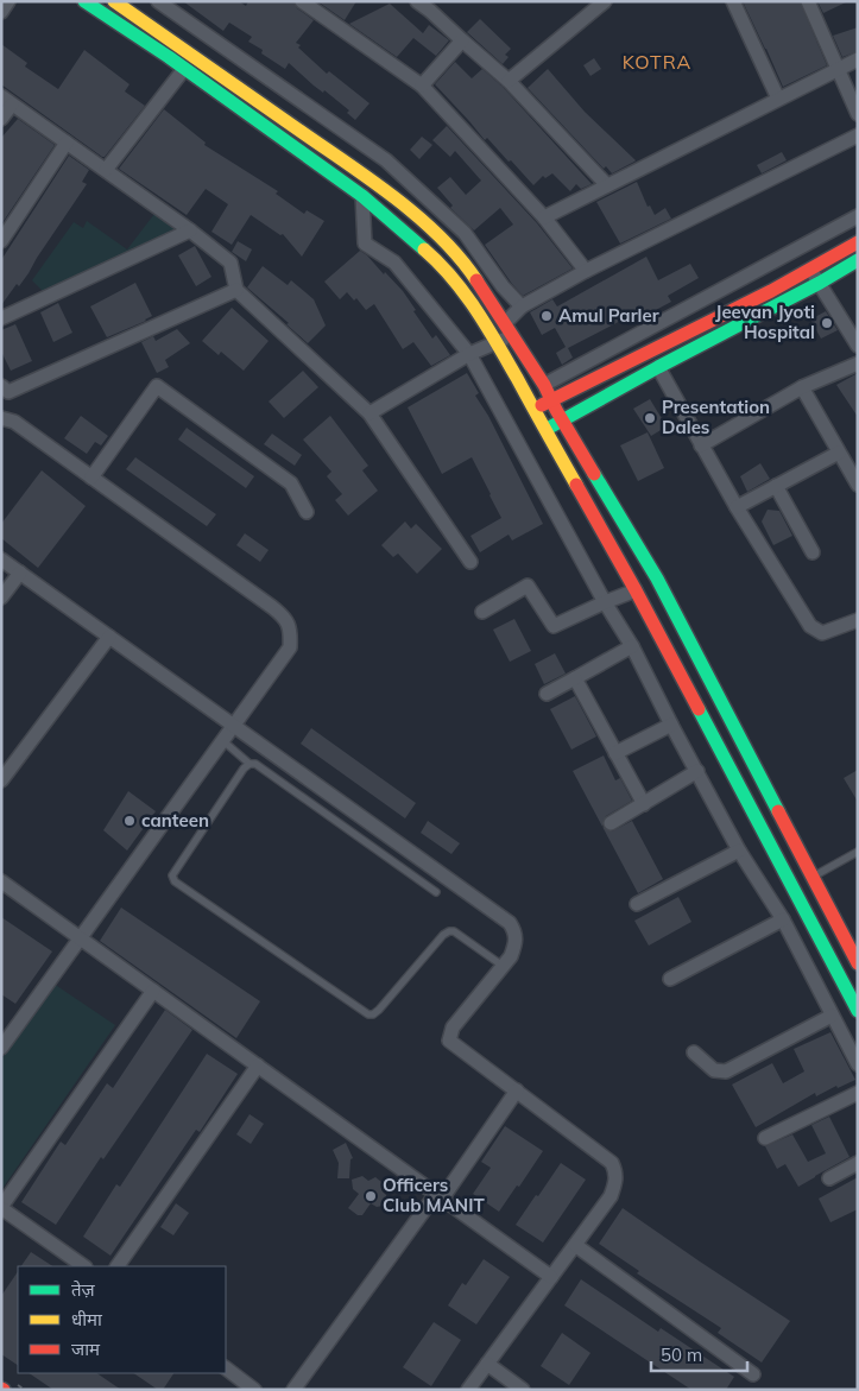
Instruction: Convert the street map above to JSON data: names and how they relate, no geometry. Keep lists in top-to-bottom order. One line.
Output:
{"districts":["KOTRA"],"places":["Amul Parler","Jeevan Jyoti Hospital","Presentation Dales","canteen","Officers Club MANIT"],"legend":["तेज़","धीमा","जाम"],"scale_bar":"50 m"}
